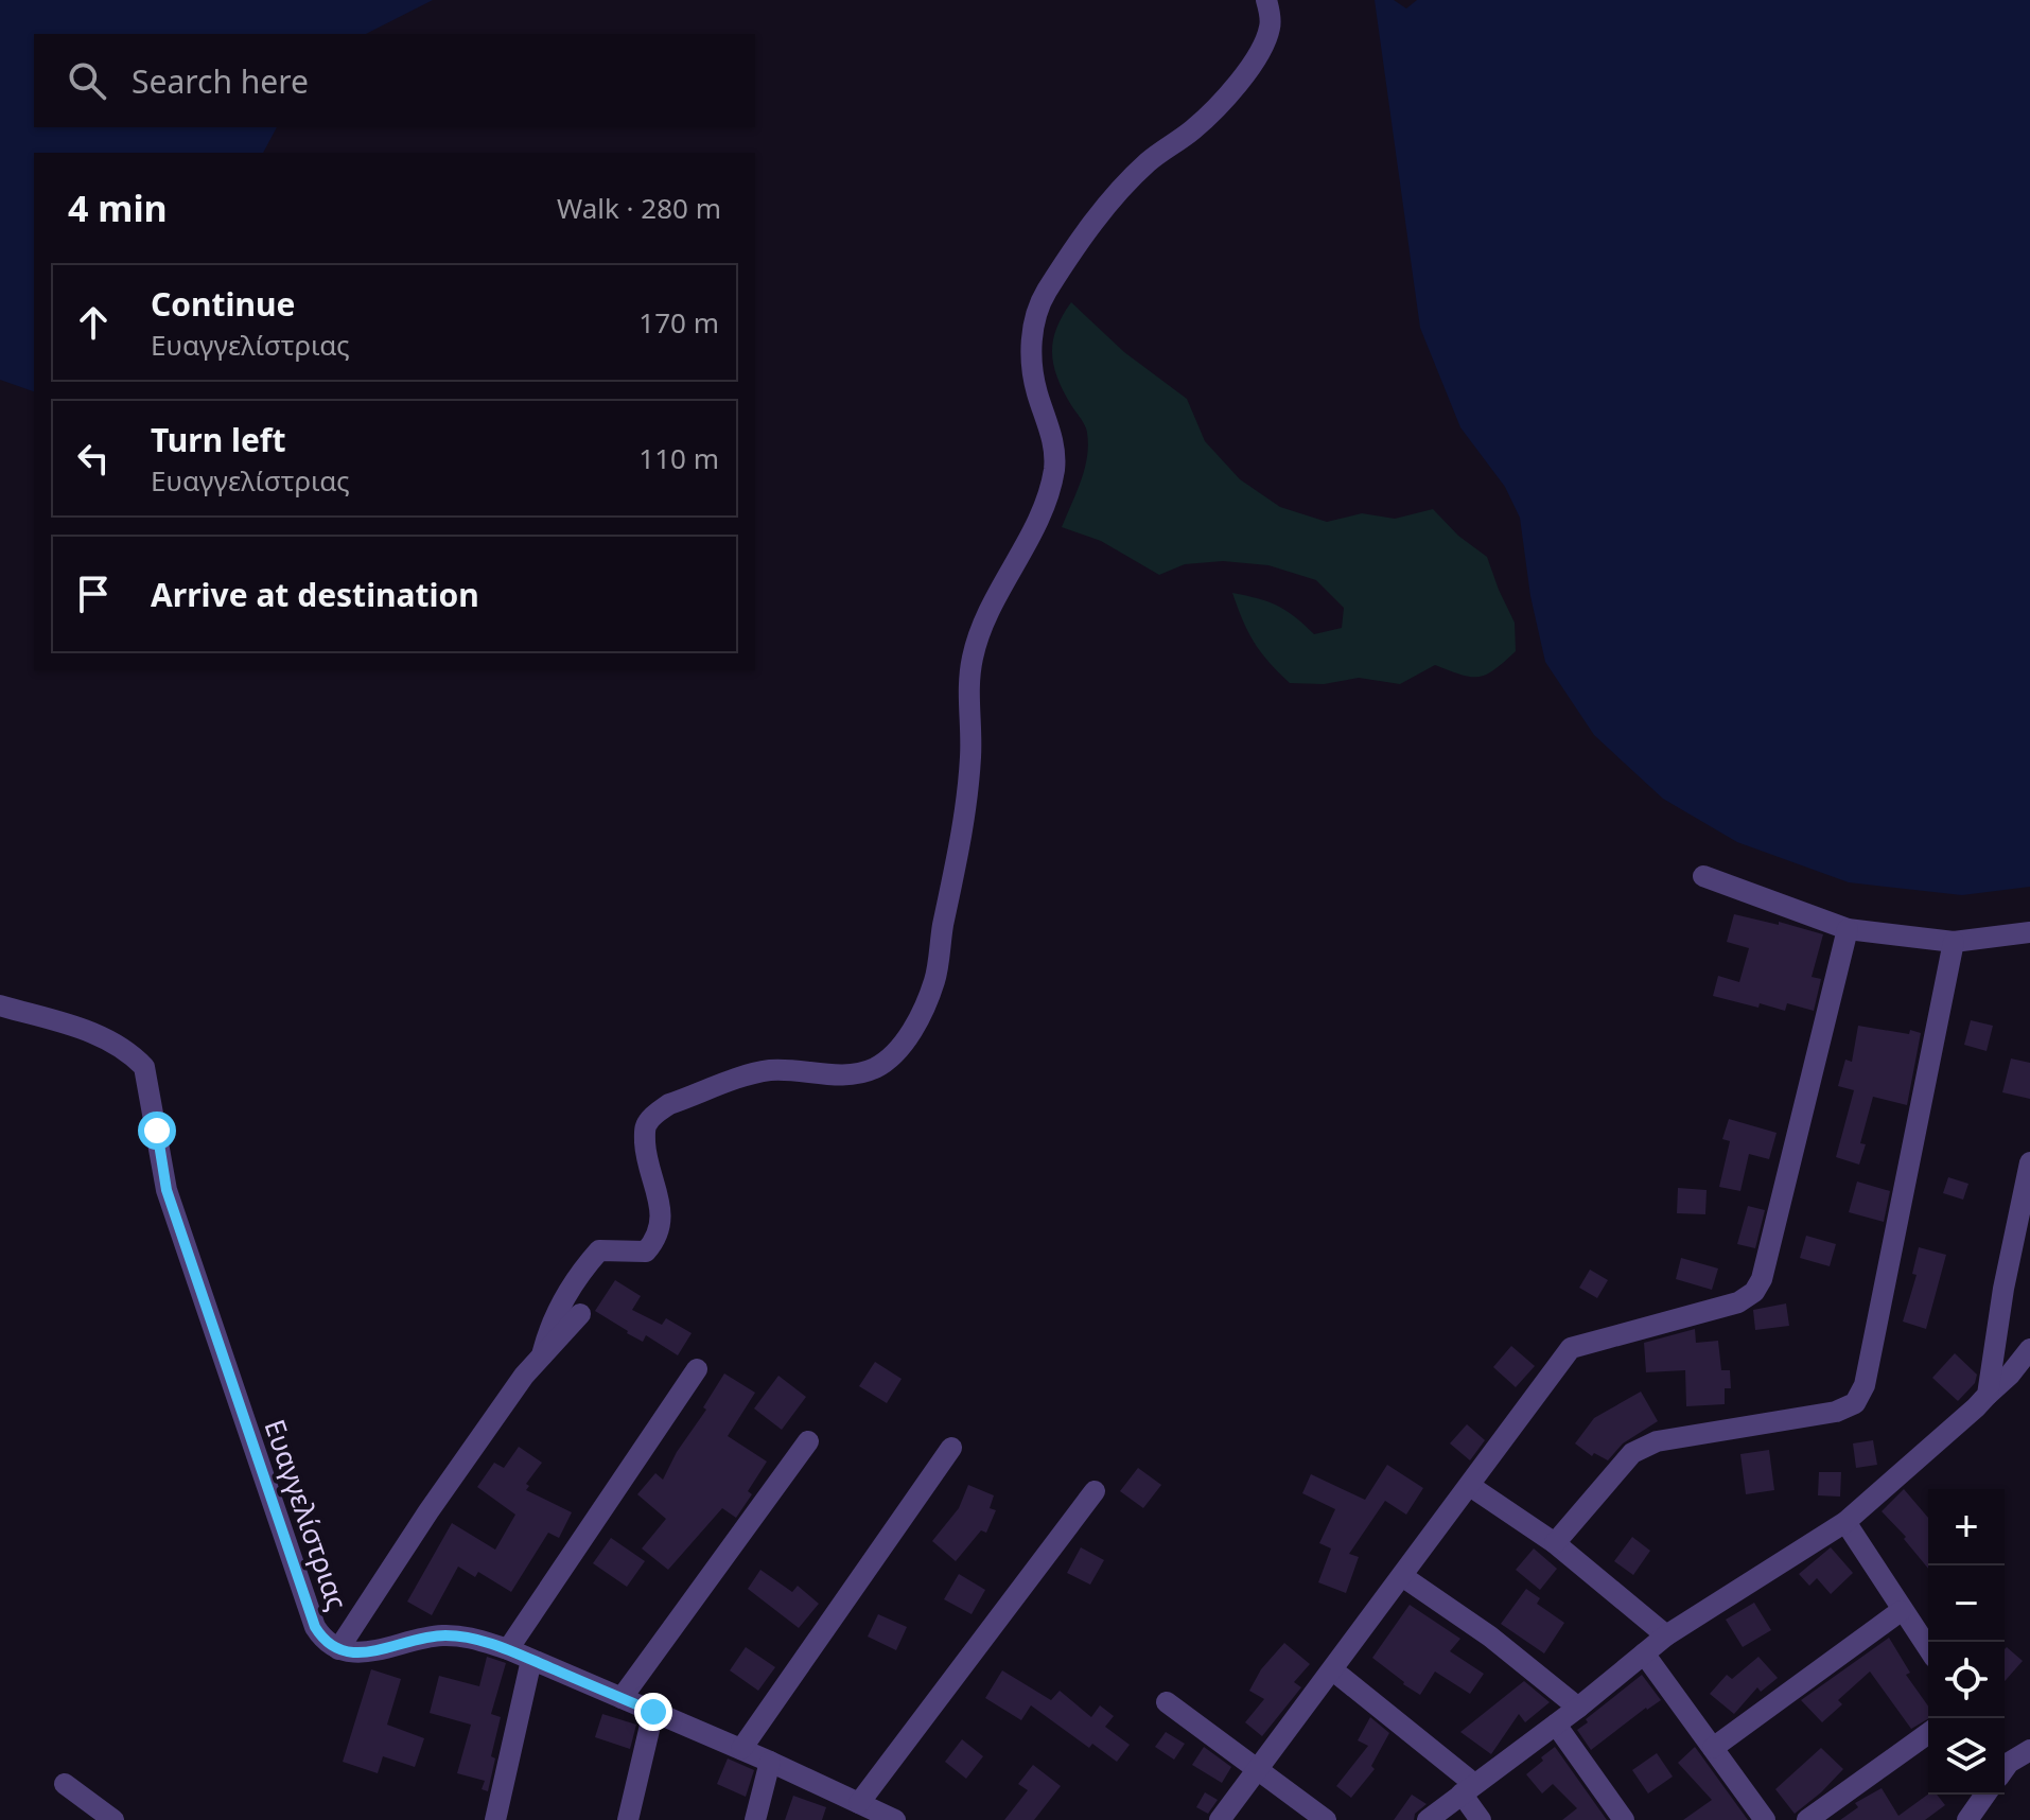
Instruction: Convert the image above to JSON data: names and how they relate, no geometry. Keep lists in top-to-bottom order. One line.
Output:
{"streets":{"street":["Ευαγγελίστριας"]},"page":{"search":"Search here","heading":["4 min","Walk · 280 m"],"list":[["Continue","Ευαγγελίστριας","170 m"],["Turn left","Ευαγγελίστριας","110 m"],"Arrive at destination"],"map_buttons":["+","−"]}}
